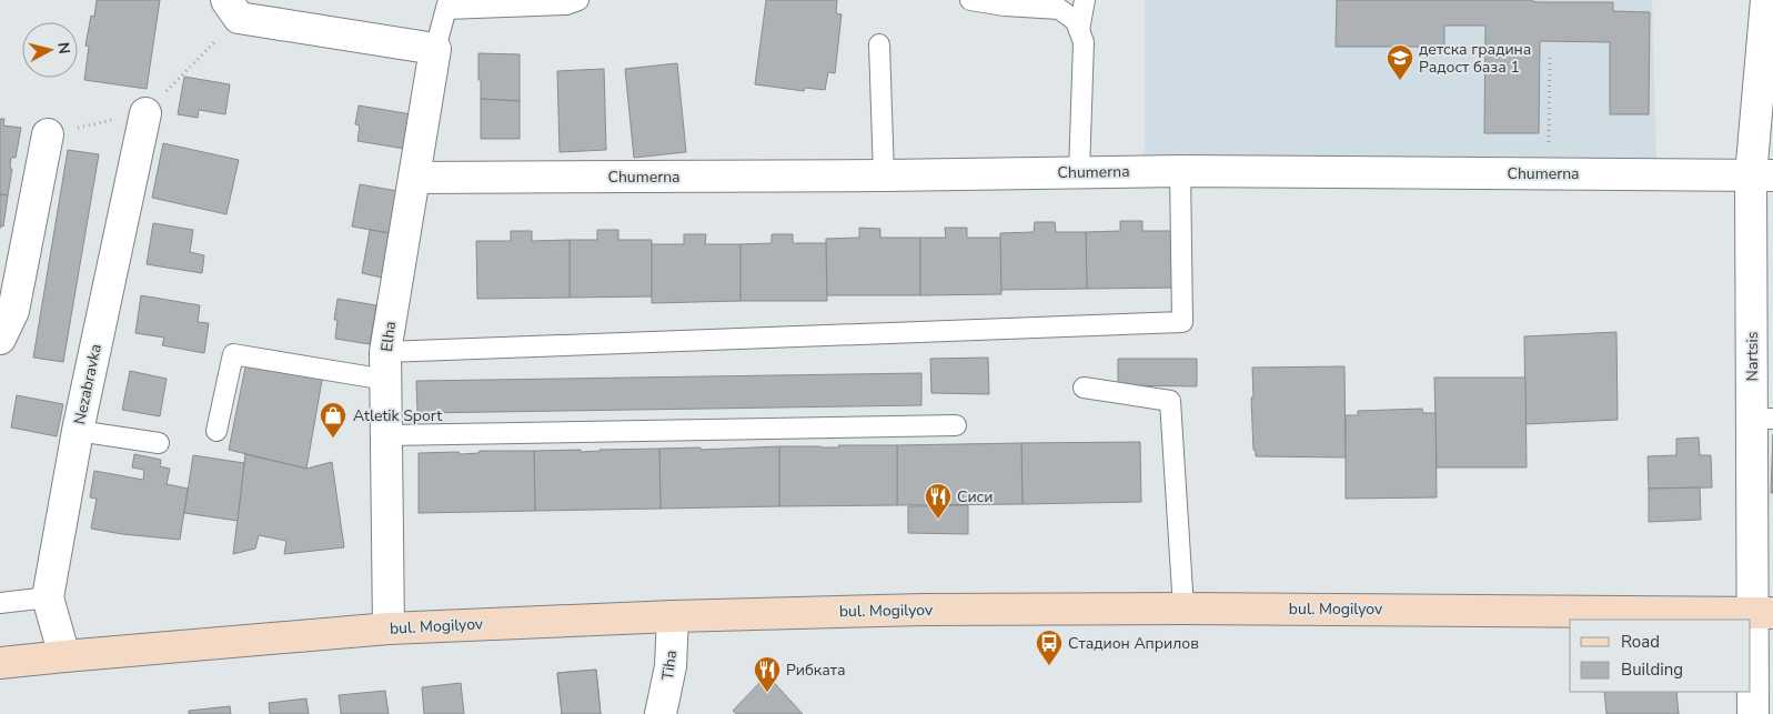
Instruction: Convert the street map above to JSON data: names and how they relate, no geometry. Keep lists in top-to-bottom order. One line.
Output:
{"streets":{"street":["Chumerna","Elha","Nartsis","Nezabravka","bul. Mogilyov","Tiha"]},"crossings":[["Chumerna","Elha"],["Chumerna","Nartsis"],["Elha","bul. Mogilyov"],["Nartsis","bul. Mogilyov"],["Nezabravka","bul. Mogilyov"],["bul. Mogilyov","Tiha"]],"places":{"school or university":["детска градина Радост база 1"],"shop":["Atletik Sport"],"restaurant":["Сиси","Рибката"],"bus stop":["Стадион Априлов"]},"legend":["Road","Building"],"north":"right"}
